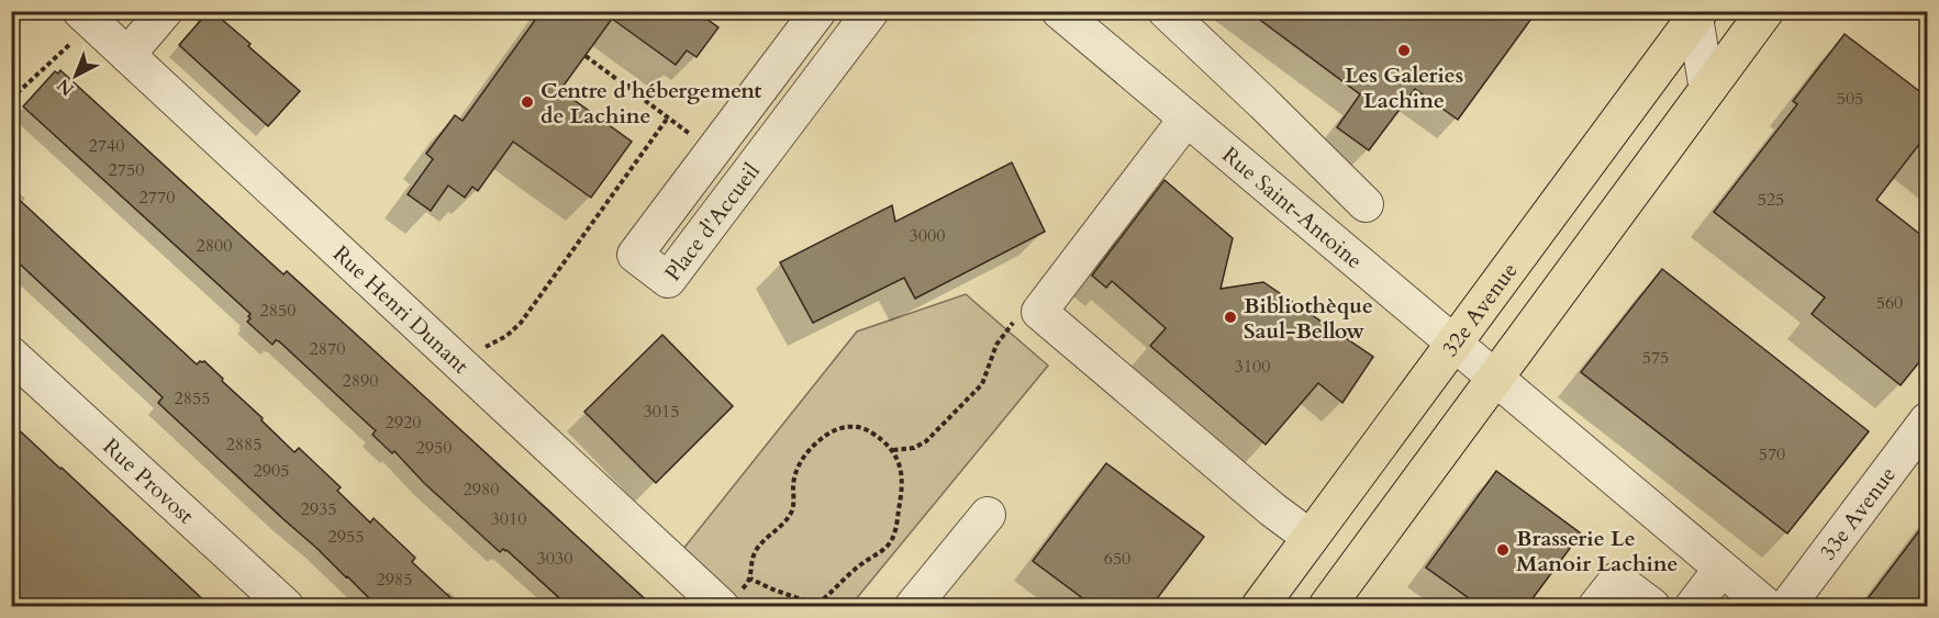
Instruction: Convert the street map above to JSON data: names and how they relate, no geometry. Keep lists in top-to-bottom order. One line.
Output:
{"streets":{"main road":["32e Avenue"],"street":["Rue Saint-Antoine","Place d'Accueil","Rue Henri Dunant","Rue Provost","33e Avenue"]},"crossings":[["Rue Saint-Antoine","32e Avenue"]],"places":["Les Galeries Lachine","Centre d'hébergement de Lachine","Bibliothèque Saul-Bellow","Brasserie Le Manoir Lachine"],"house_numbers":["505","2740","2750","2770","525","3000","2800","560","2850","2870","575","3100","2890","2855","3015","2920","2885","2950","570","2905","2980","2935","3010","2955","3030","650","2985"],"north":"bottom left"}
